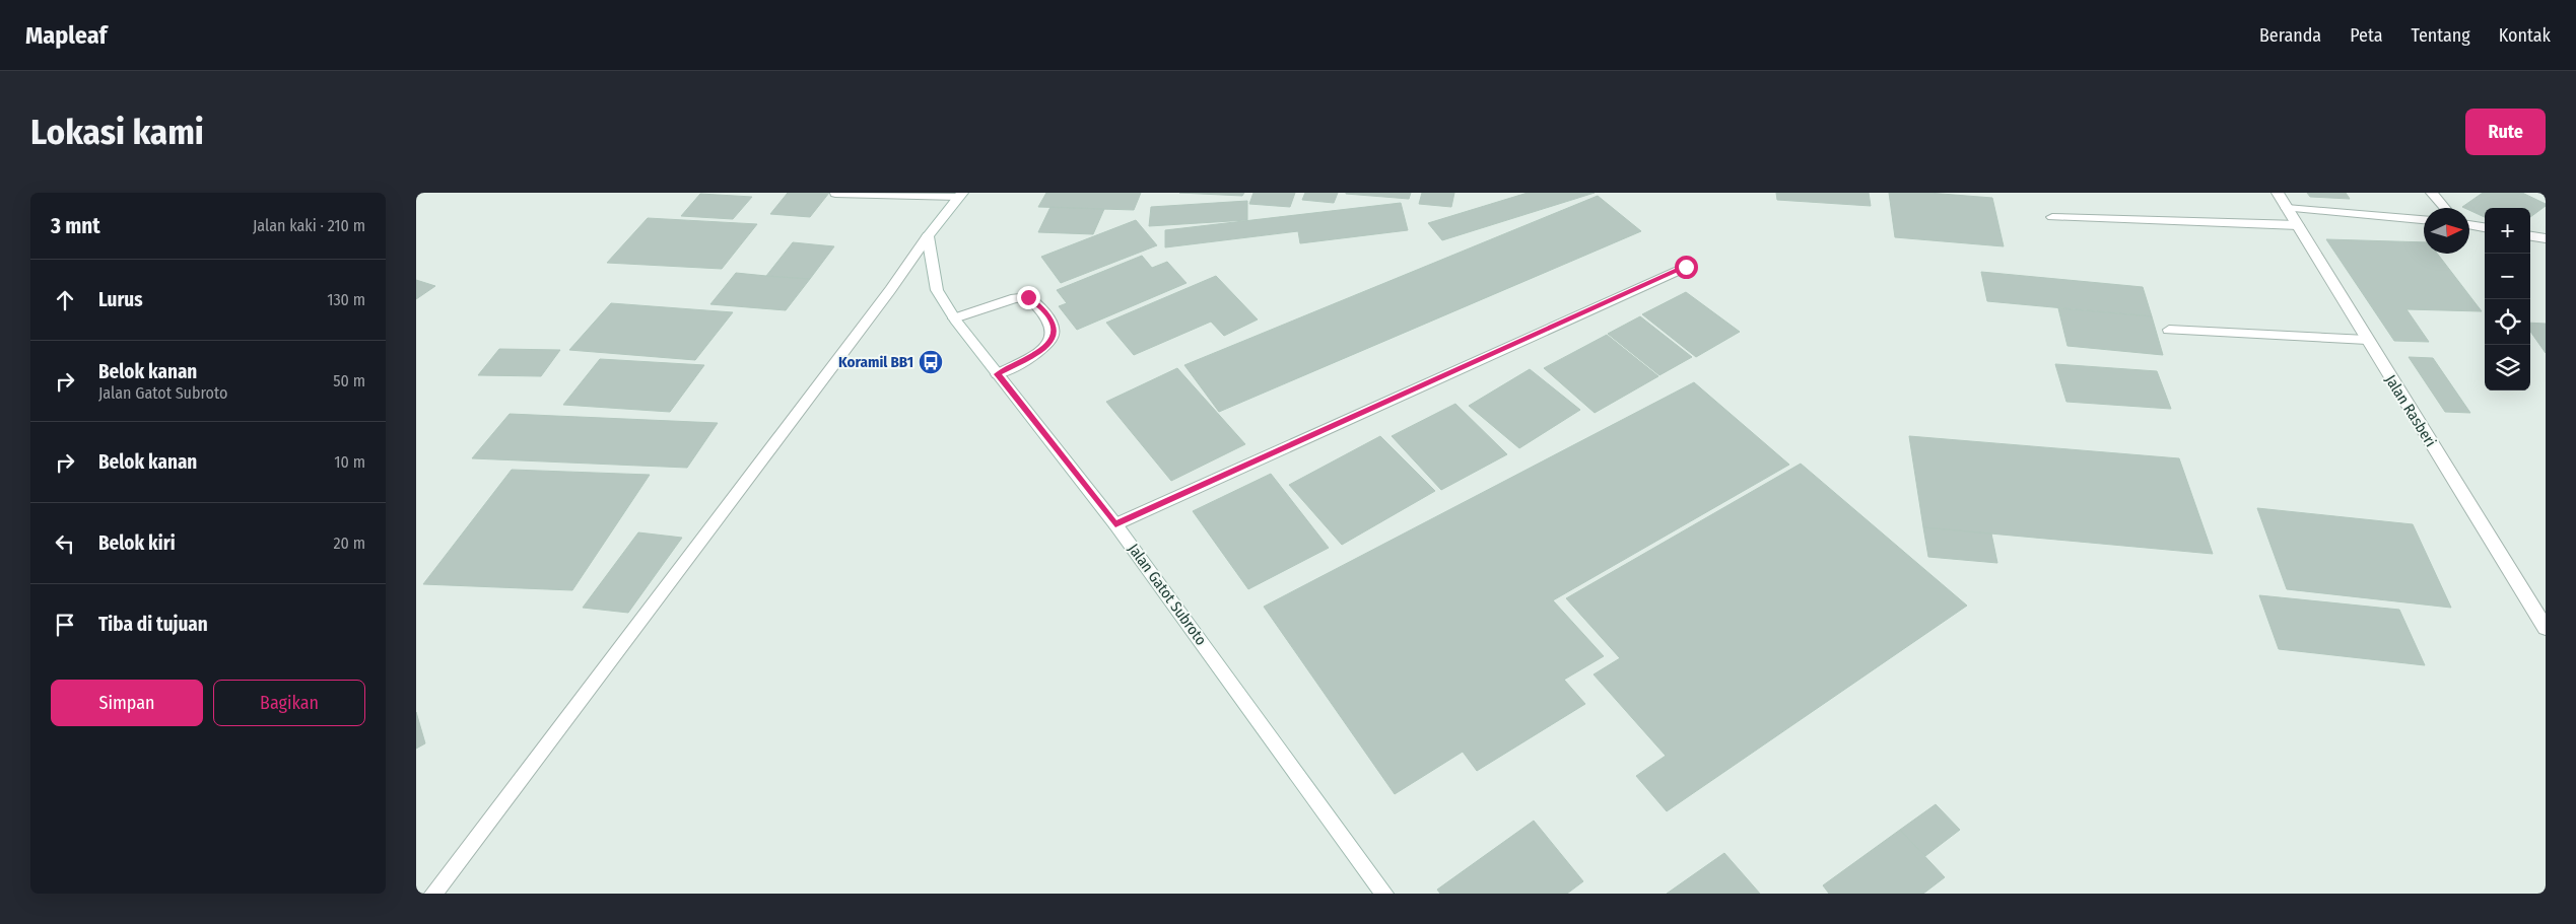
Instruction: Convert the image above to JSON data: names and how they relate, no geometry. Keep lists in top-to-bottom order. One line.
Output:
{"streets":{"street":["Jalan Rasberi","Jalan Gatot Subroto"]},"places":{"bus stop":["Koramil BB1"]},"north":"right","page":{"header":"Mapleaf","nav":["Beranda","Peta","Tentang","Kontak"],"buttons":["Rute",["Simpan","Bagikan"]],"title":"Lokasi kami","heading":["3 mnt","Jalan kaki · 210 m"],"map_buttons":["+","−"],"list":[["Lurus","130 m"],["Belok kanan","Jalan Gatot Subroto","50 m"],["Belok kanan","10 m"],["Belok kiri","20 m"],"Tiba di tujuan"]}}
